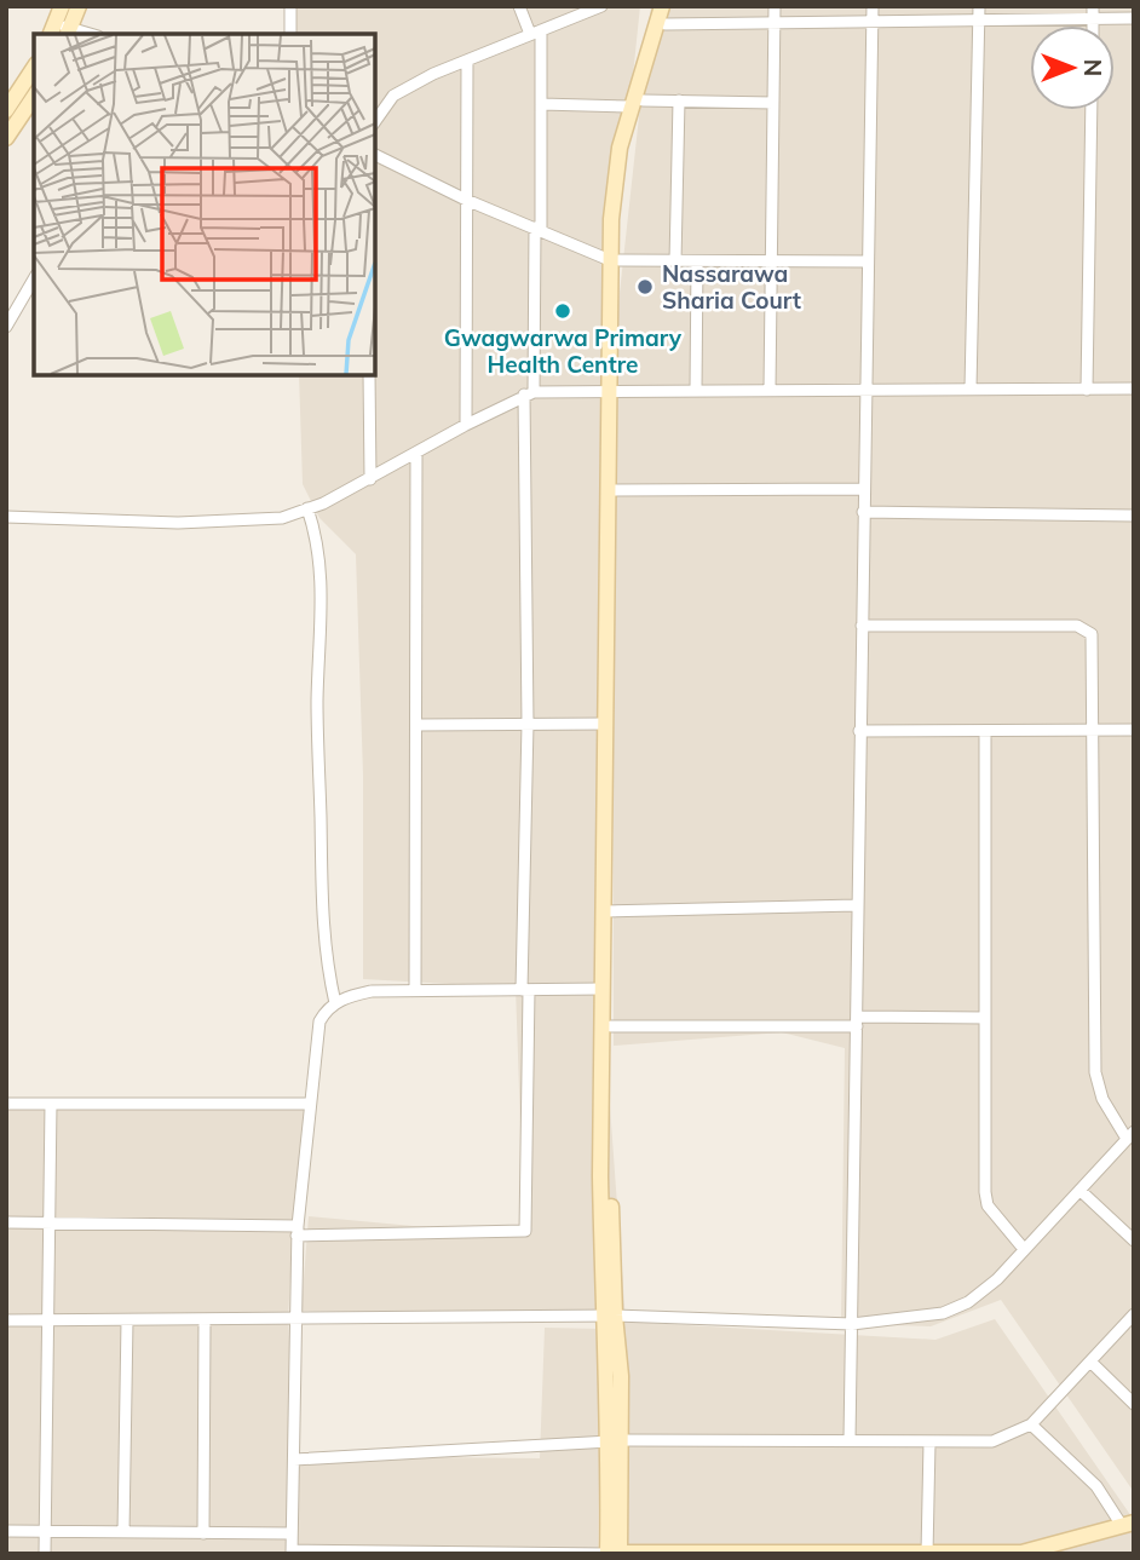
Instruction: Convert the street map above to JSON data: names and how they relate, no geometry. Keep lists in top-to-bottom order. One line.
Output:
{"places":["Nassarawa Sharia Court","Gwagwarwa Primary Health Centre"],"north":"right"}
